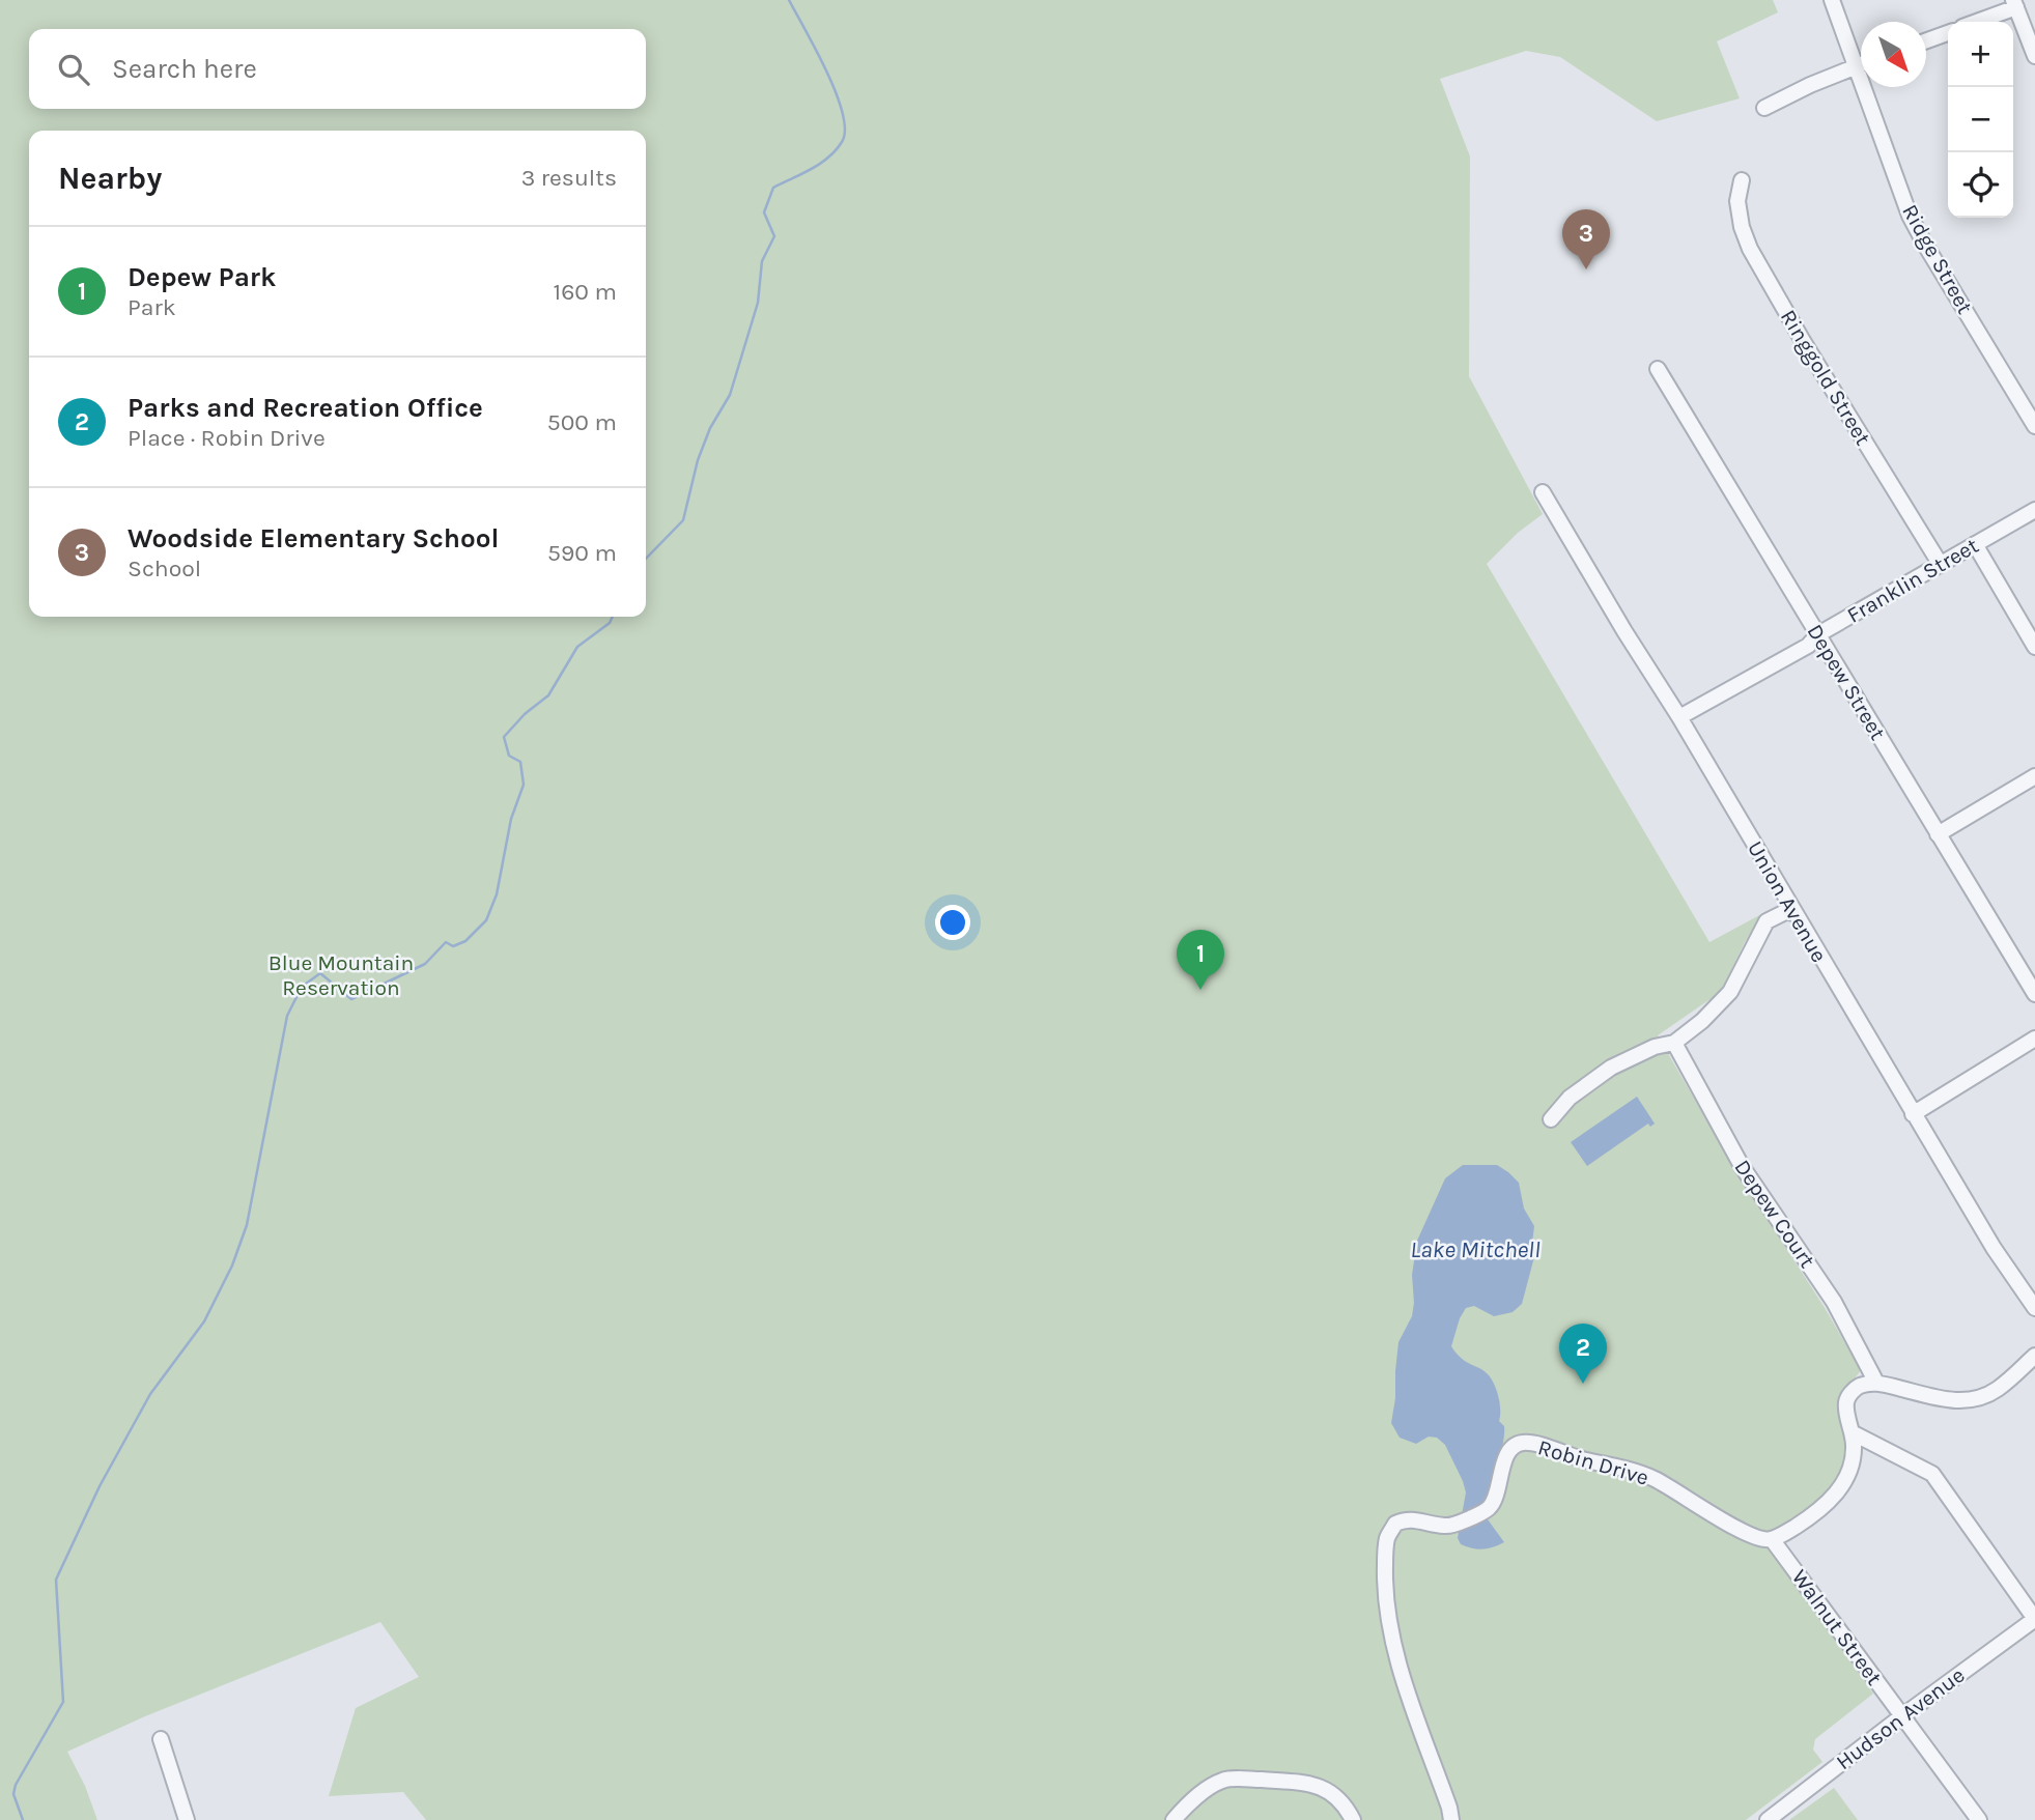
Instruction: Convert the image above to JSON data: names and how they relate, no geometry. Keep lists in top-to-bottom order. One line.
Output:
{"streets":{"street":["Ridge Street","Ringgold Street","Franklin Street","Depew Street","Union Avenue","Depew Court","Robin Drive","Walnut Street","Hudson Avenue"]},"crossings":[["Ringgold Street","Franklin Street"],["Franklin Street","Depew Street"],["Franklin Street","Union Avenue"],["Robin Drive","Walnut Street"],["Walnut Street","Hudson Avenue"]],"water":["Lake Mitchell"],"parks":["Blue Mountain Reservation"],"north":"bottom right","page":{"map_buttons":["+","−"],"search":"Search here","heading":["Nearby","3 results"],"pins":["3","1","2"],"list":[{"mark":"1","name":"Depew Park","note":"Park","value":"160 m"},{"mark":"2","name":"Parks and Recreation Office","note":"Place · Robin Drive","value":"500 m"},{"mark":"3","name":"Woodside Elementary School","note":"School","value":"590 m"}]}}
